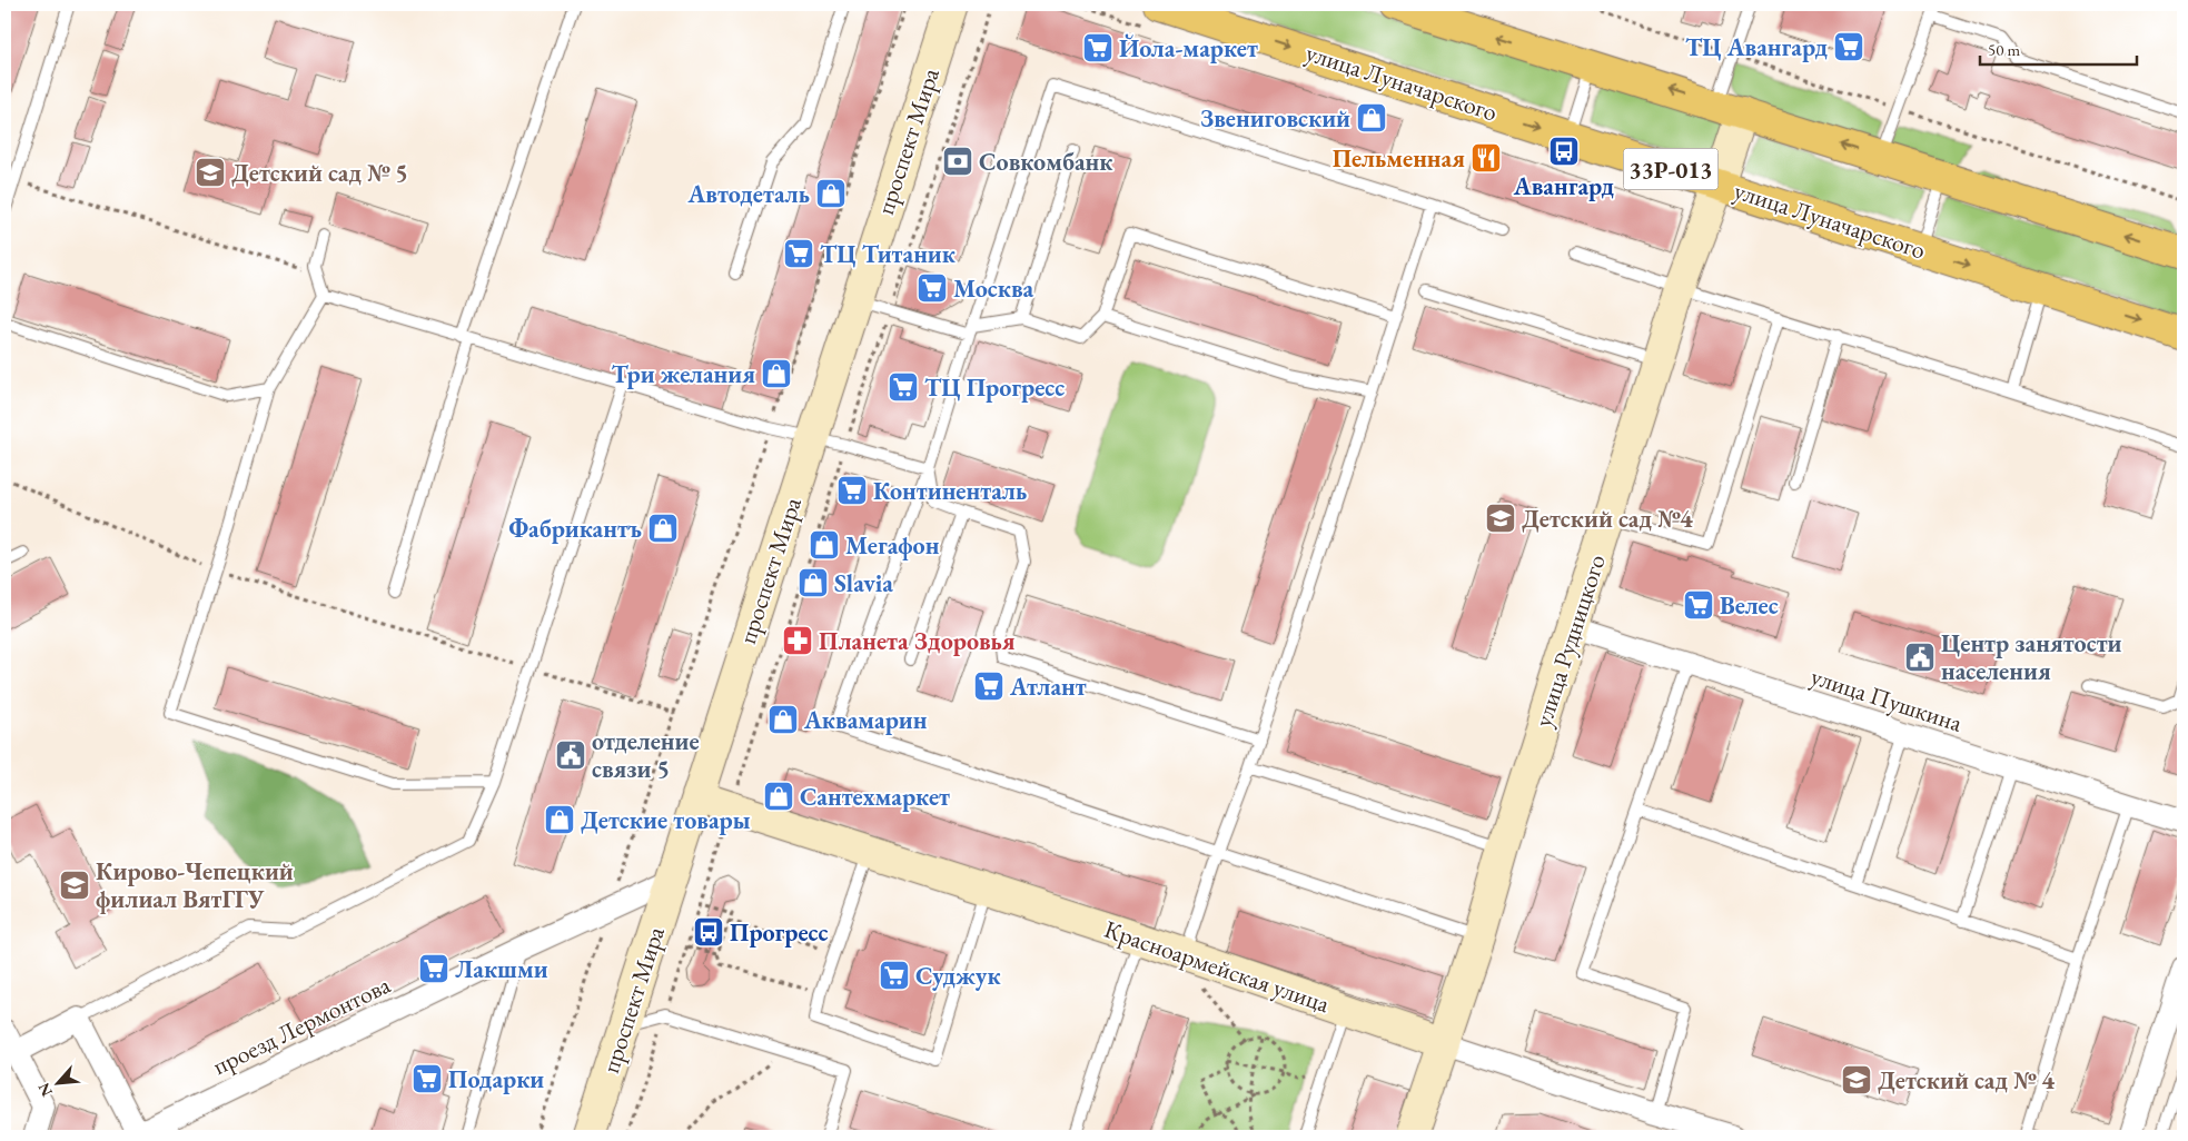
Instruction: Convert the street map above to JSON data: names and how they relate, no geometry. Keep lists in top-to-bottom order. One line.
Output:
{"streets":{"main road":["улица Луначарского","33Р-013"],"street":["проспект Мира","улица Рудницкого","улица Пушкина","Красноармейская улица","проезд Лермонтова"]},"crossings":[["улица Луначарского","улица Рудницкого"],["проспект Мира","Красноармейская улица"],["проспект Мира","проезд Лермонтова"],["улица Рудницкого","улица Пушкина"],["улица Рудницкого","Красноармейская улица"]],"places":{"supermarket":["ТЦ Авангард","Йола-маркет","ТЦ Титаник","Москва","ТЦ Прогресс","Континенталь","Велес","Атлант","Лакшми","Суджук","Подарки"],"shop":["Звениговский","Автодеталь","Три желания","Фабрикантъ","Мегафон","Slavia","Аквамарин","Сантехмаркет","Детские товары"],"bus stop":["Авангард","Прогресс"],"restaurant":["Пельменная"],"bank":["Совкомбанк"],"school or university":["Детский сад № 5","Детский сад №4","Кирово-Чепецкий филиал ВятГГУ","Детский сад № 4"],"pharmacy":["Планета Здоровья"],"public building":["Центр занятости населения","отделение связи 5"]},"scale_bar":"50 m","north":"bottom left"}
